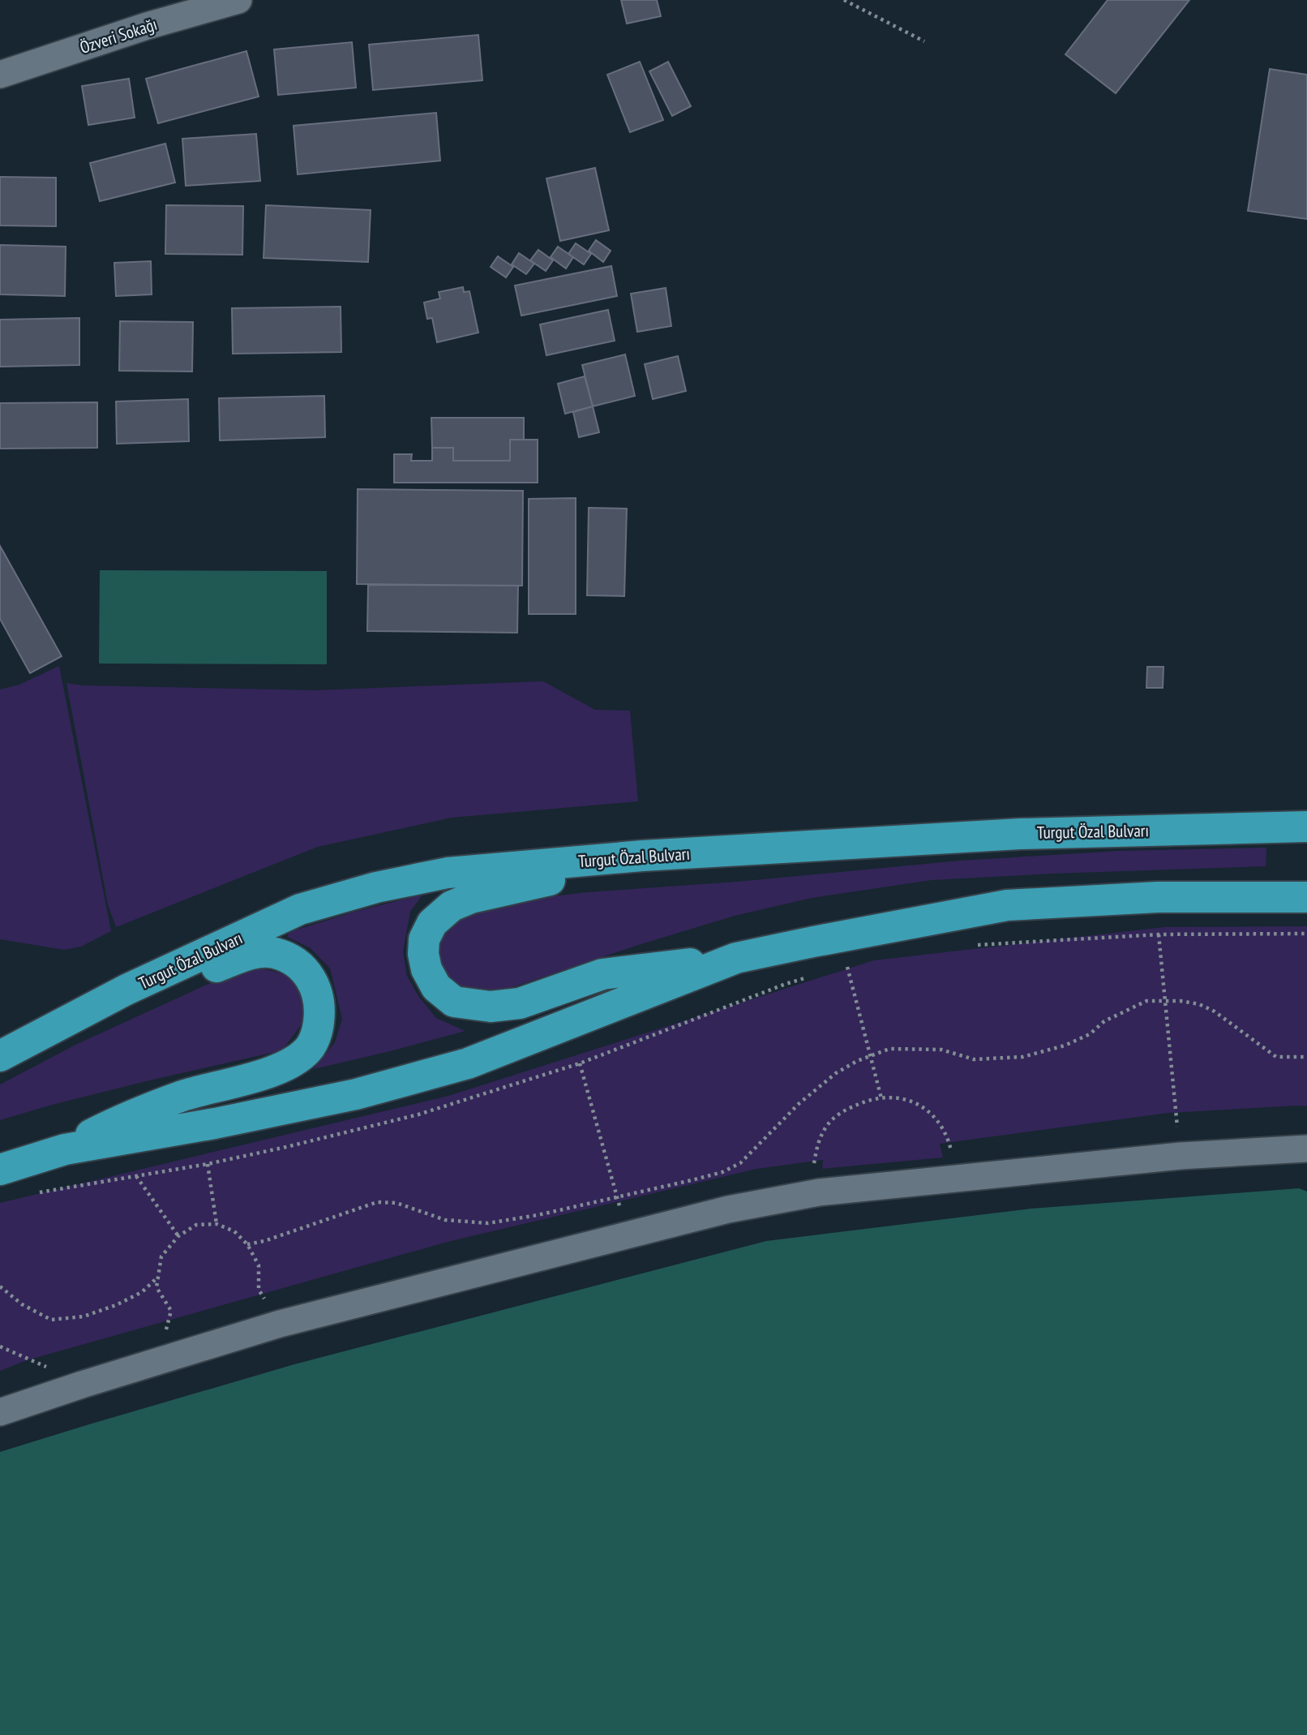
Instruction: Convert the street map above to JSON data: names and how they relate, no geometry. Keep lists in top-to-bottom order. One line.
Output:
{"streets":{"highway":["Turgut Özal Bulvarı"],"street":["Özveri Sokağı"]}}
